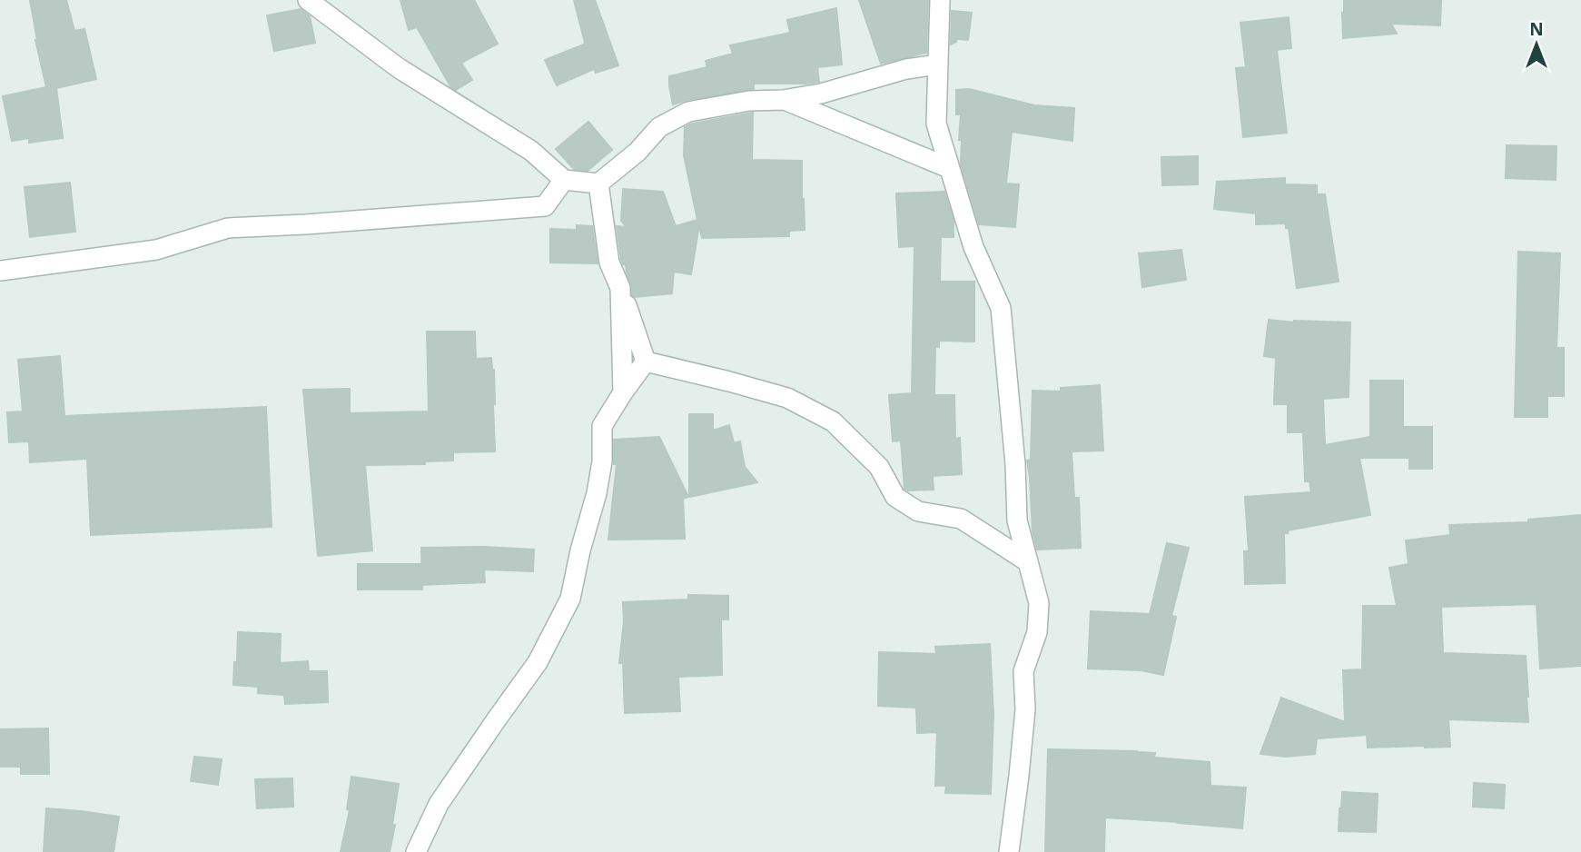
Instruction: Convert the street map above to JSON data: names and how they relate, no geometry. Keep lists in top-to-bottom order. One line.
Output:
{"north":"top"}
